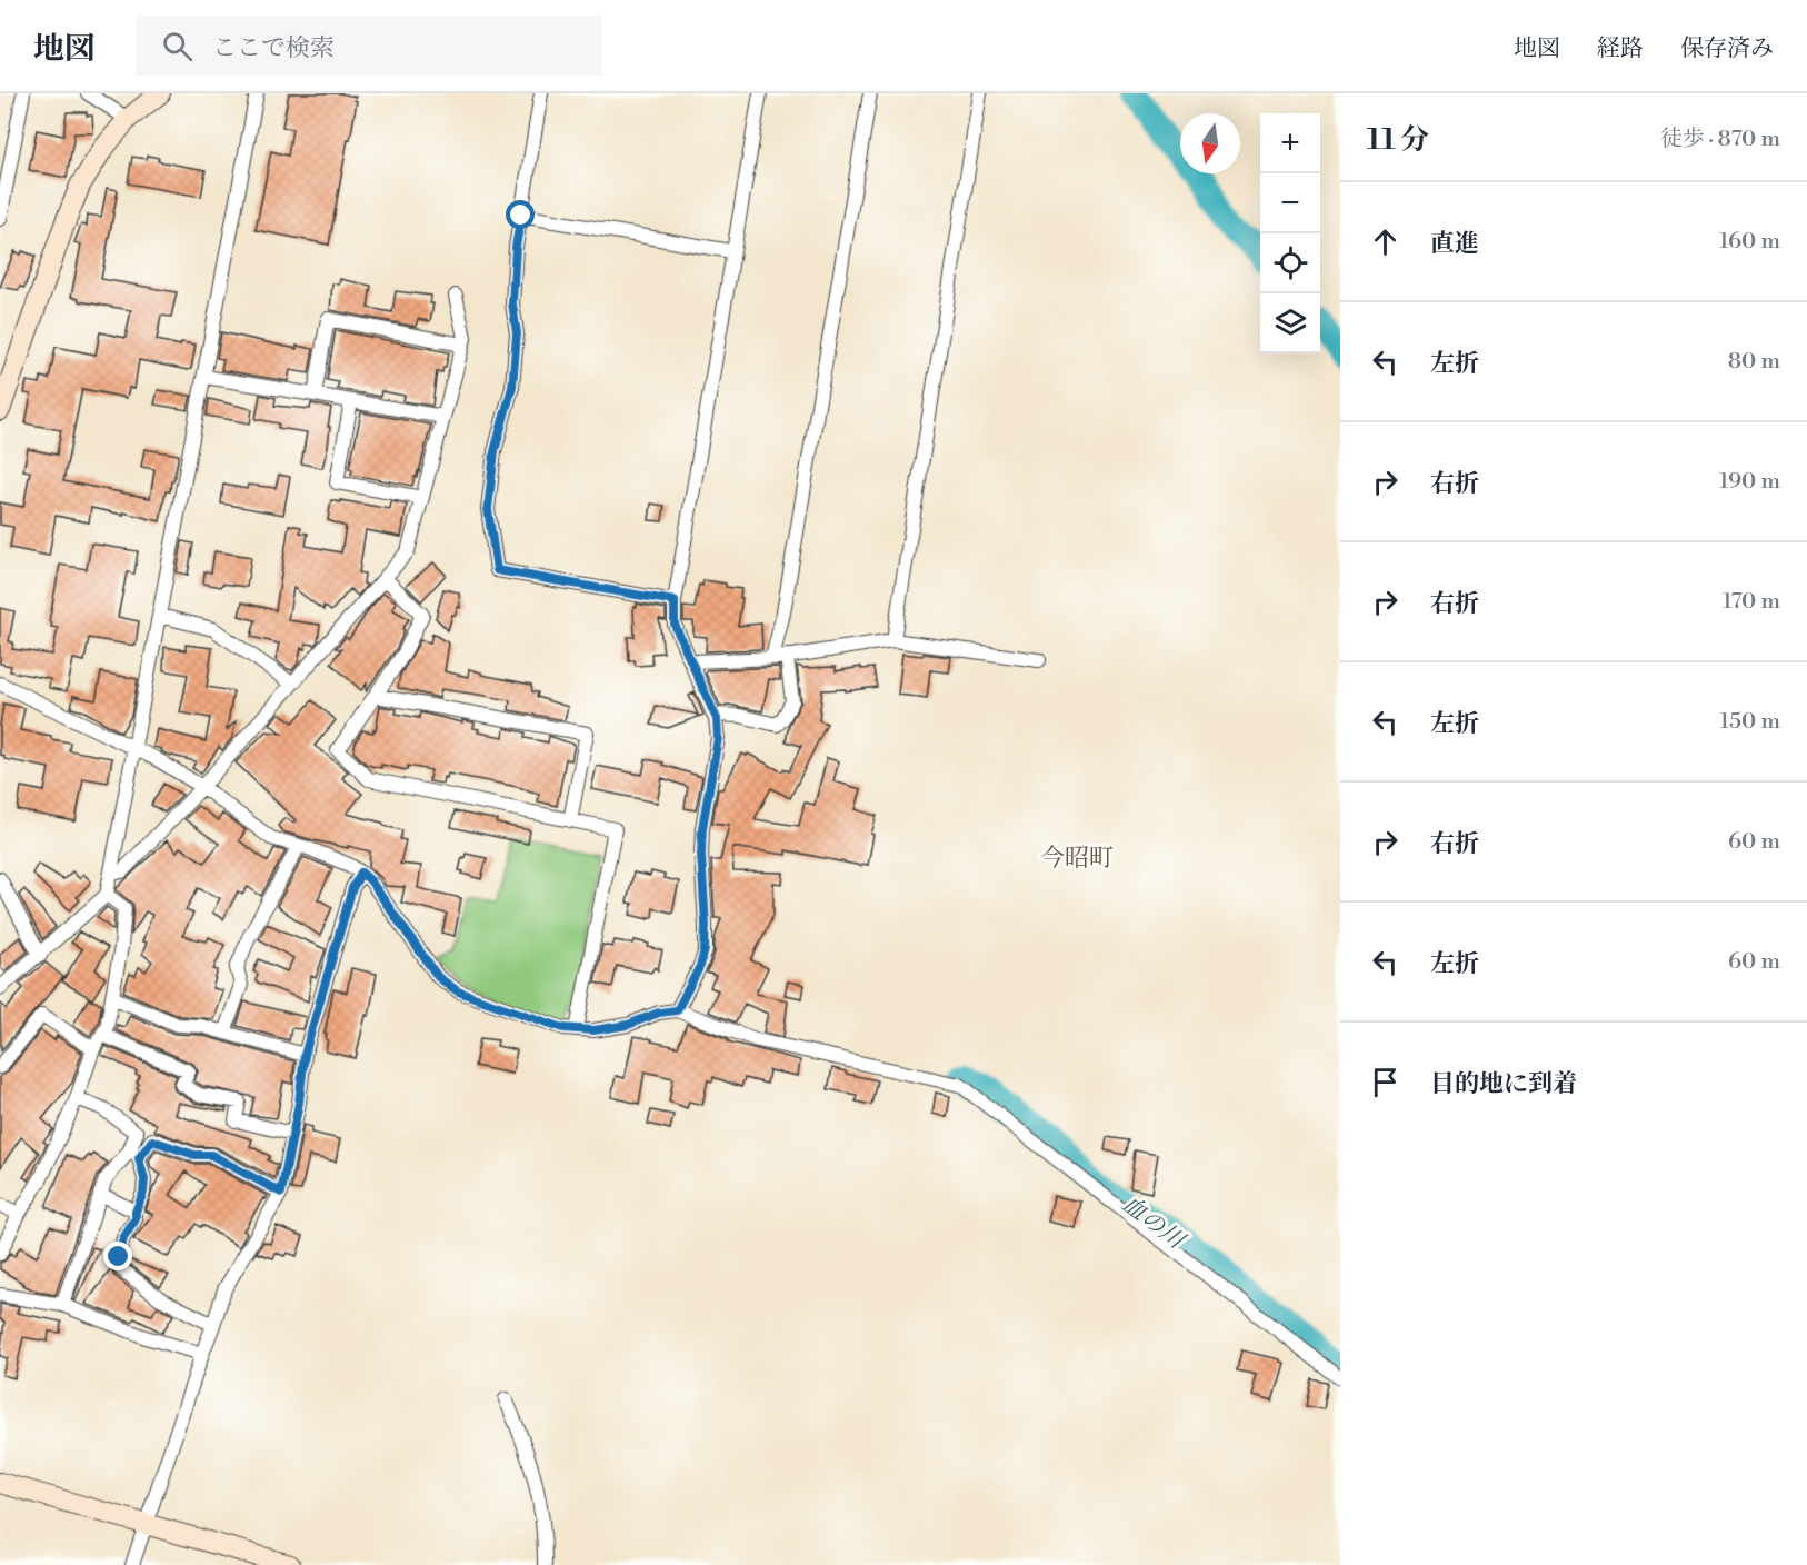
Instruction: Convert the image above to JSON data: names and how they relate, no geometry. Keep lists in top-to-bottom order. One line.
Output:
{"districts":["今昭町"],"water":["血の川"],"north":"bottom","page":{"header":"地図","search":"ここで検索","nav":["地図","経路","保存済み"],"heading":["11 分","徒歩 · 870 m"],"map_buttons":["+","−"],"list":[["直進","160 m"],["左折","80 m"],["右折","190 m"],["右折","170 m"],["左折","150 m"],["右折","60 m"],["左折","60 m"],"目的地に到着"]}}
